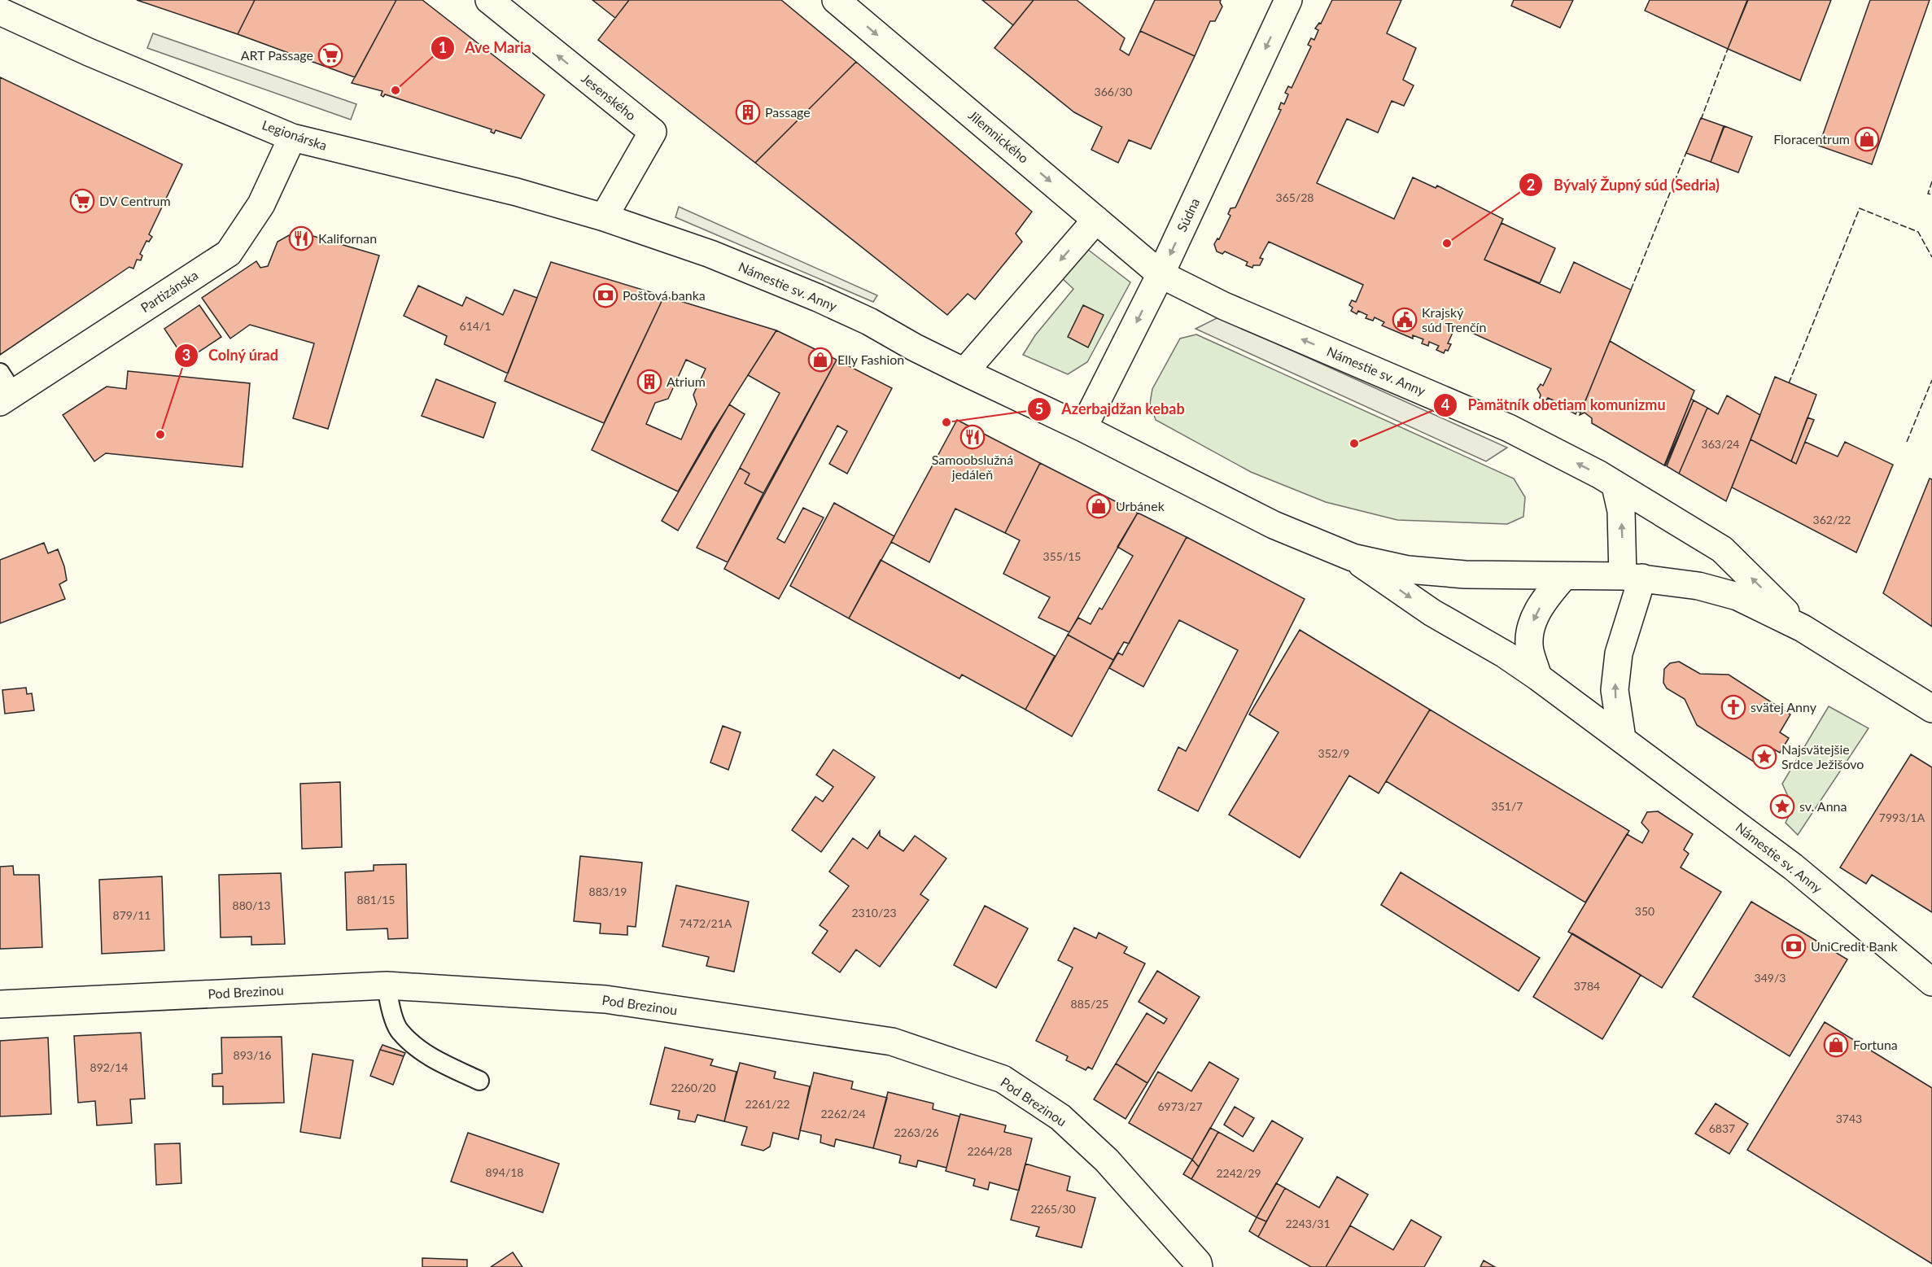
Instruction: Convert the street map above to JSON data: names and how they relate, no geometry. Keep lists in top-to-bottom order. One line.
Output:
{"streets":{"street":["Jesenského","Legionárska","Jilemnického","Súdna","Námestie sv. Anny","Partizánska","Pod Brezinou"]},"crossings":[["Jesenského","Legionárska"],["Jesenského","Námestie sv. Anny"],["Legionárska","Námestie sv. Anny"],["Legionárska","Partizánska"],["Jilemnického","Súdna"],["Jilemnického","Námestie sv. Anny"],["Súdna","Námestie sv. Anny"]],"one_way":["Jilemnického"],"places":{"supermarket":["ART Passage","DV Centrum"],"other":["Ave Maria","Bývalý Župný súd (Sedria)","Azerbajdžan kebab","Colný úrad","Pamätník obetiam komunizmu"],"building":["Passage","Atrium"],"shop":["Floracentrum","Elly Fashion","Urbánek","Fortuna"],"restaurant":["Kalifornan","Samoobslužná jedáleň"],"bank":["Poštová banka","UniCredit Bank"],"public building":["Krajský súd Trenčín"],"church":["svätej Anny"],"place":["Najsvätejšie Srdce Ježišovo","sv. Anna"]},"house_numbers":["366/30","365/28","614/1","363/24","362/22","355/15","352/9","351/7","7993/1A","883/19","881/15","880/13","350","2310/23","879/11","7472/21A","349/3","3784","885/25","893/16","892/14","2260/20","2261/22","6973/27","2262/24","3743","6837","2263/26","2264/28","894/18","2242/29","2265/30","2243/31"]}
